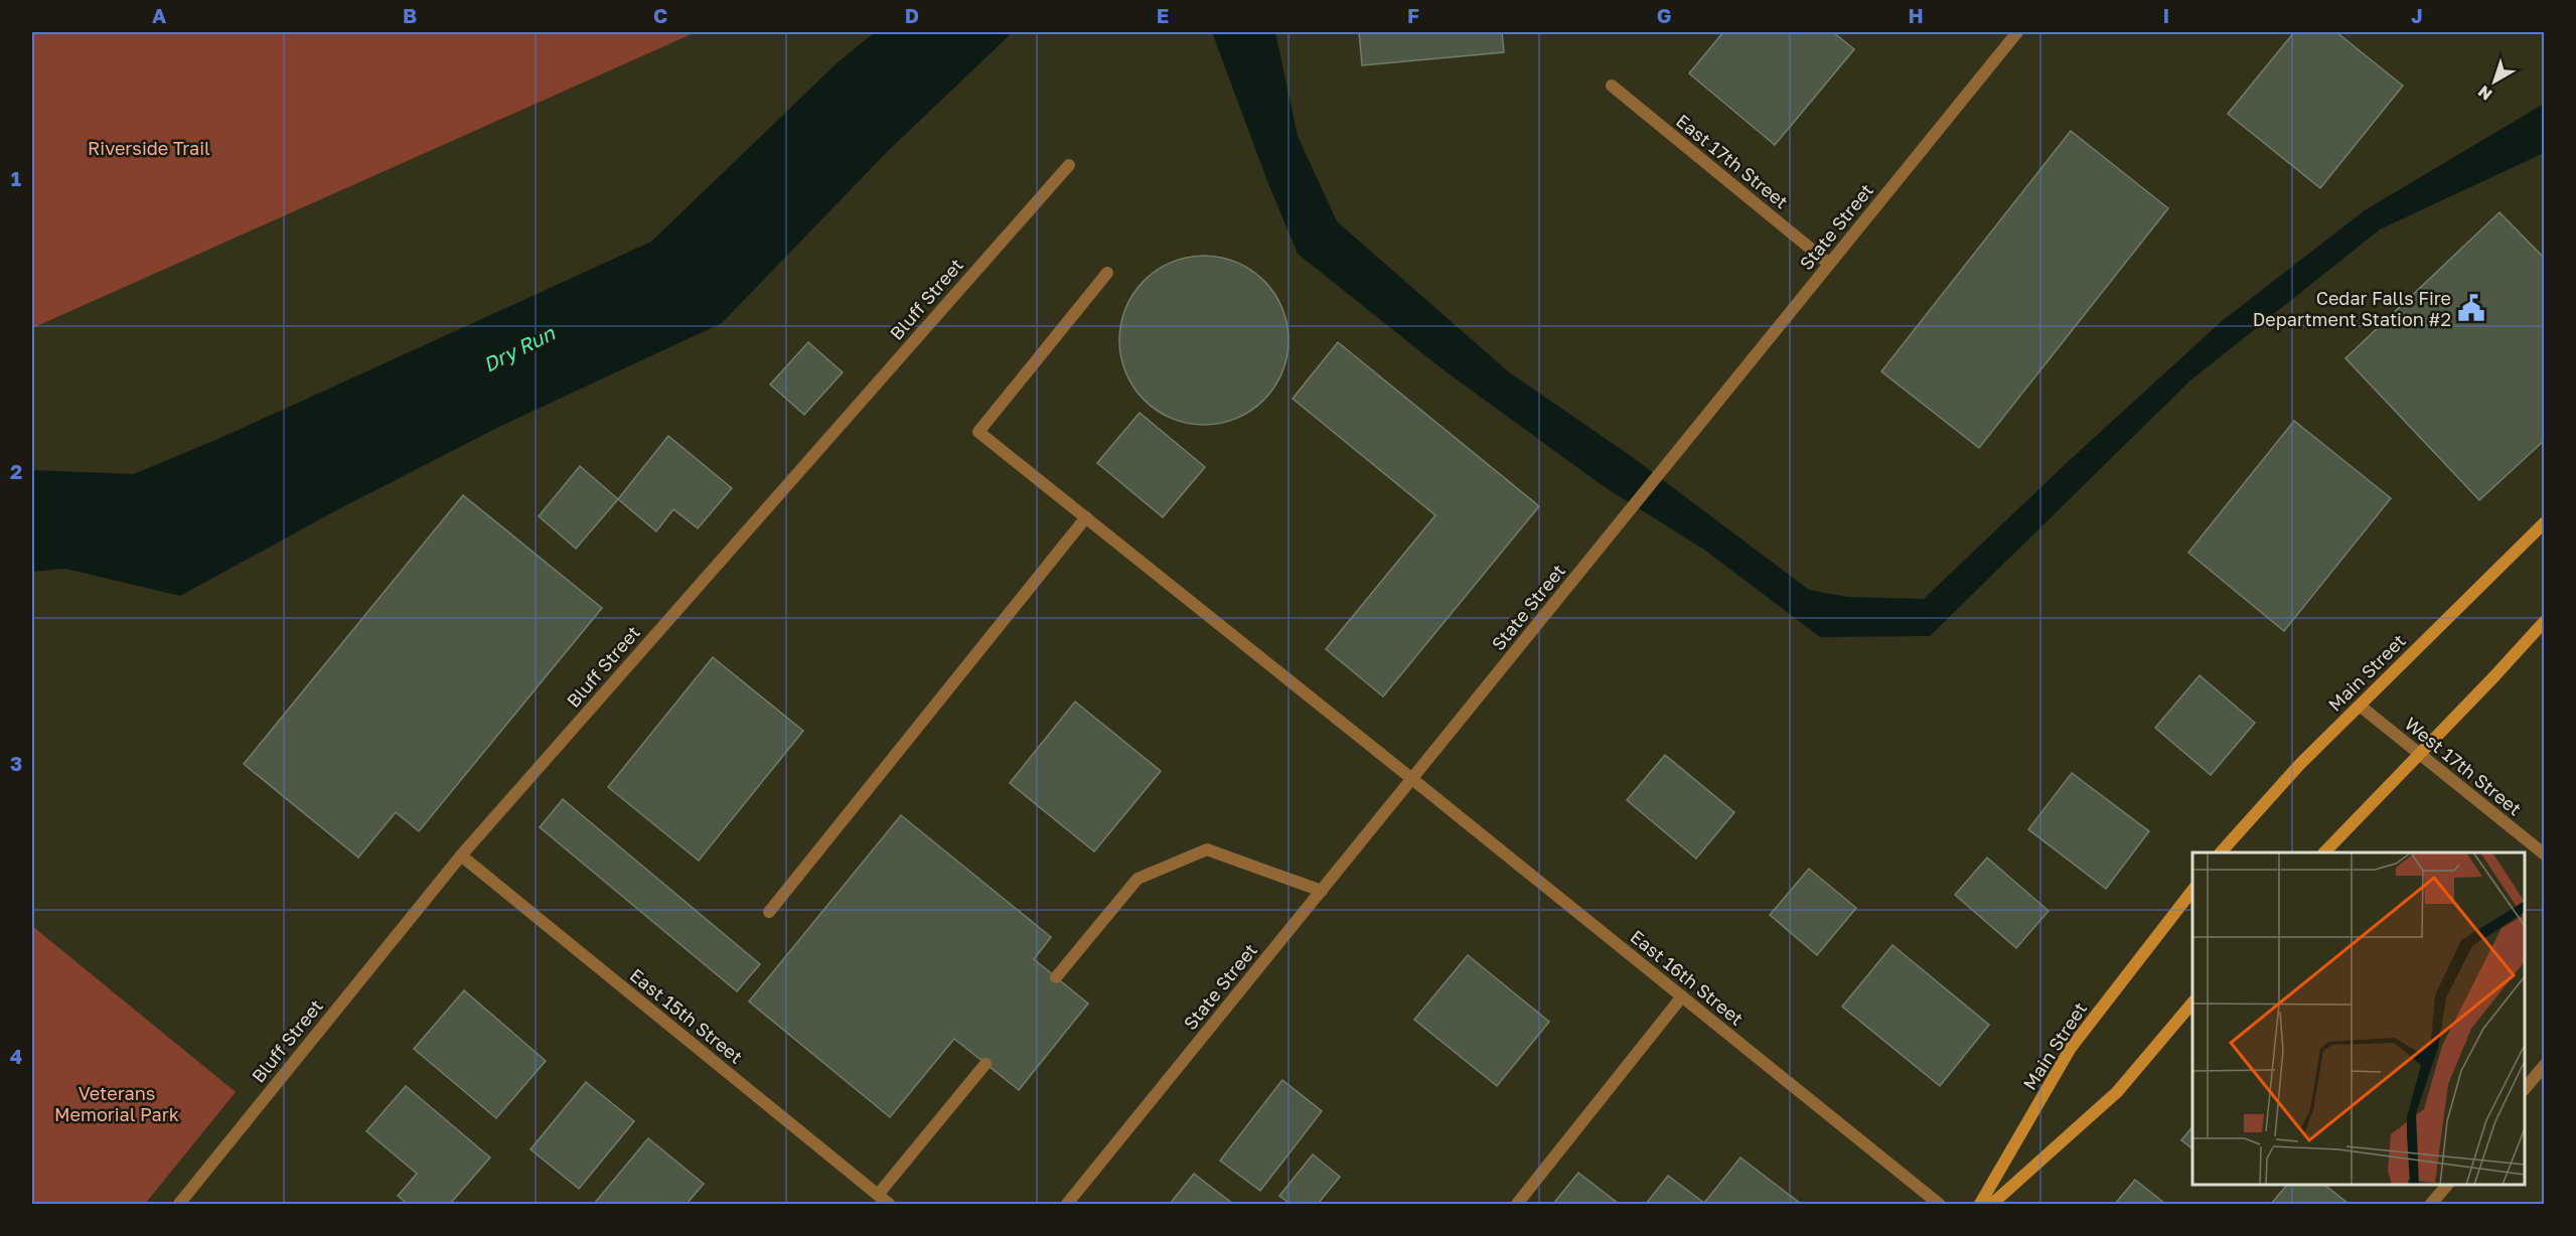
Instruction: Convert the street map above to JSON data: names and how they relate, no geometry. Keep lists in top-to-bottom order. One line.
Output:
{"streets":{"main road":["Main Street"],"street":["East 17th Street","State Street","Bluff Street","West 17th Street","East 16th Street","East 15th Street"]},"crossings":[["East 17th Street","State Street"],["State Street","East 16th Street"],["Bluff Street","East 15th Street"],["Main Street","West 17th Street"]],"water":["Dry Run"],"parks":["Riverside Trail","Veterans Memorial Park"],"places":{"public building":["Cedar Falls Fire Department Station #2"]},"north":"bottom left","grid":{"columns":["A","B","C","D","E","F","G","H","I","J"],"rows":["1","2","3","4"]}}
